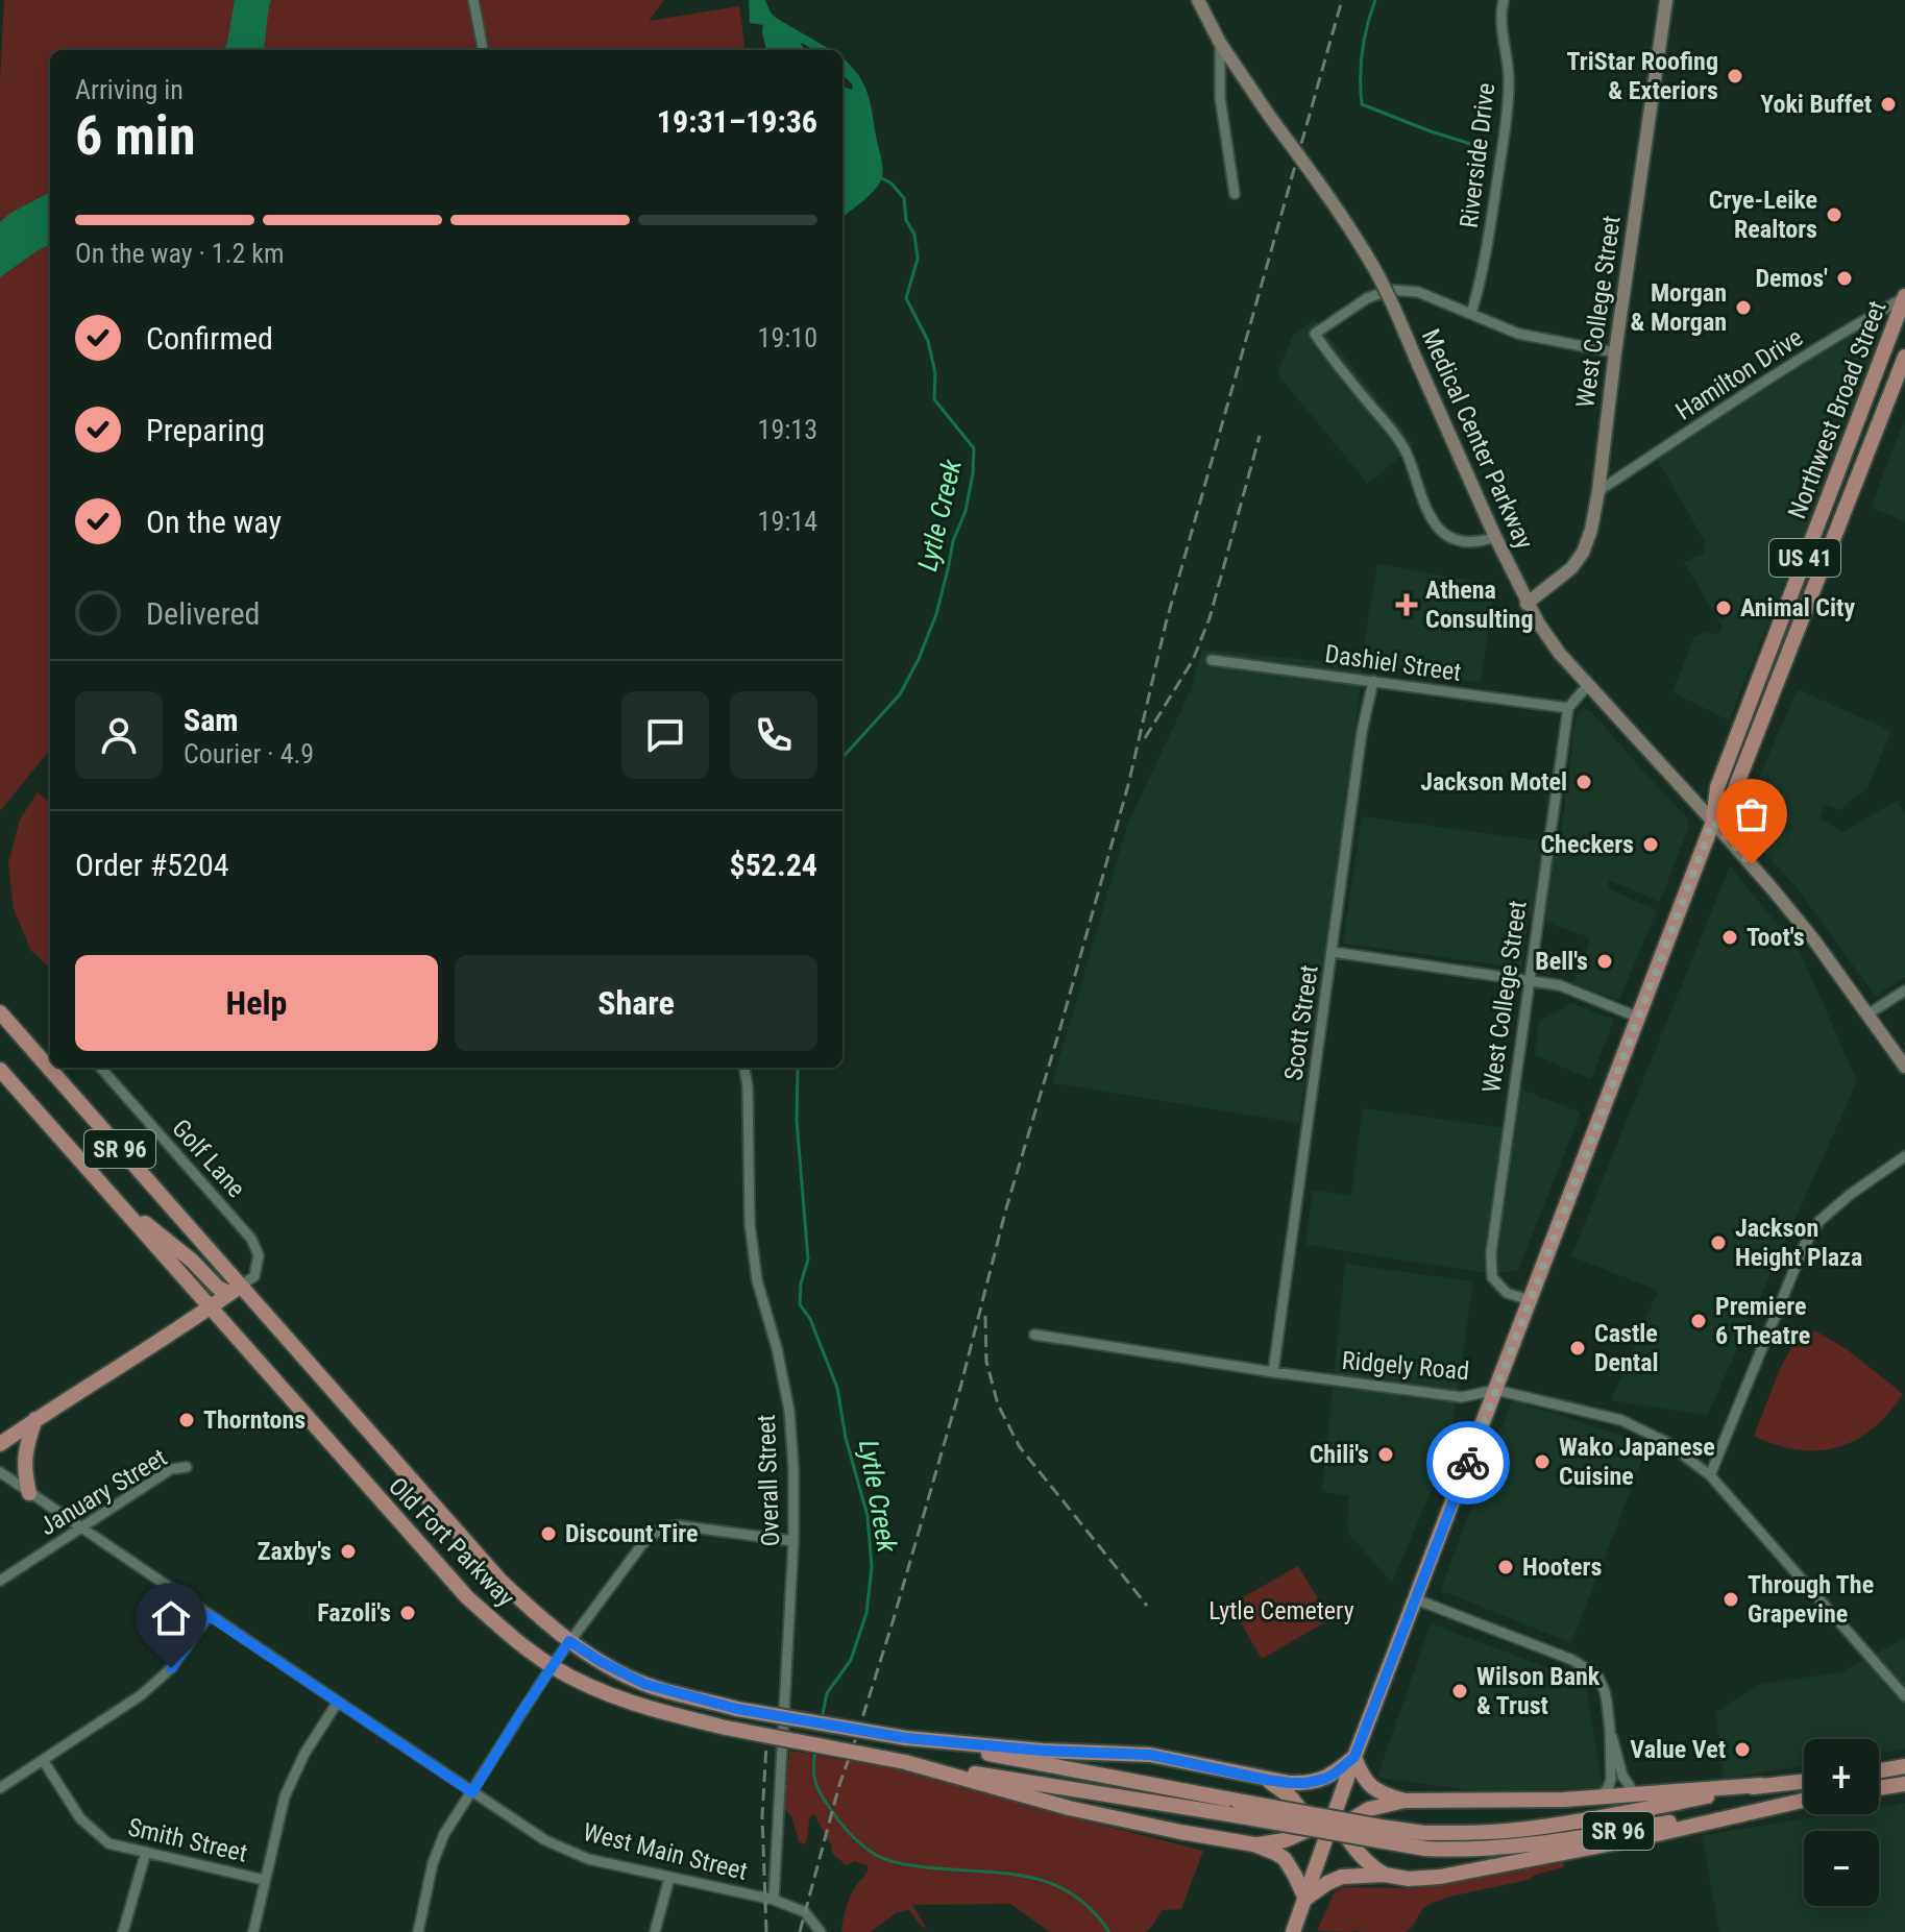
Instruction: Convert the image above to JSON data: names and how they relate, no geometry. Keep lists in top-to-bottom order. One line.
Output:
{"streets":{"main road":["West College Street","Northwest Broad Street","Medical Center Parkway","US 41","SR 96","Old Fort Parkway"],"street":["Riverside Drive","Hamilton Drive","Dashiel Street","Scott Street","Golf Lane","Ridgely Road","Overall Street","January Street","Smith Street","West Main Street"]},"crossings":[["West College Street","Hamilton Drive"],["West College Street","Northwest Broad Street"],["West College Street","Medical Center Parkway"],["West College Street","Dashiel Street"],["Hamilton Drive","Northwest Broad Street"],["Northwest Broad Street","Medical Center Parkway"],["Northwest Broad Street","Ridgely Road"],["Dashiel Street","Scott Street"],["Scott Street","Ridgely Road"],["SR 96","Old Fort Parkway"],["Golf Lane","Old Fort Parkway"],["Overall Street","West Main Street"],["January Street","West Main Street"]],"water":["Lytle Creek"],"parks":["Lytle Cemetery"],"places":{"other":["TriStar Roofing & Exteriors","Yoki Buffet","Crye-Leike Realtors","Demos'","Morgan & Morgan","Animal City","Jackson Motel","Checkers","Toot's","Bell's","Jackson Height Plaza","Premiere 6 Theatre","Castle Dental","Thorntons","Chili's","Wako Japanese Cuisine","Discount Tire","Zaxby's","Hooters","Through The Grapevine","Fazoli's","Wilson Bank & Trust","Value Vet"],"health":["Athena Consulting"]},"page":{"heading":["6 min","Arriving in","19:31–19:36"],"panel":["Sam","Courier · 4.9","Order #5204","$52.24"],"bar":"On the way · 1.2 km","list":[["Confirmed","19:10"],["Preparing","19:13"],["On the way","19:14"],"Delivered"],"buttons":["Help","Share"],"map_buttons":["+","−"]}}
